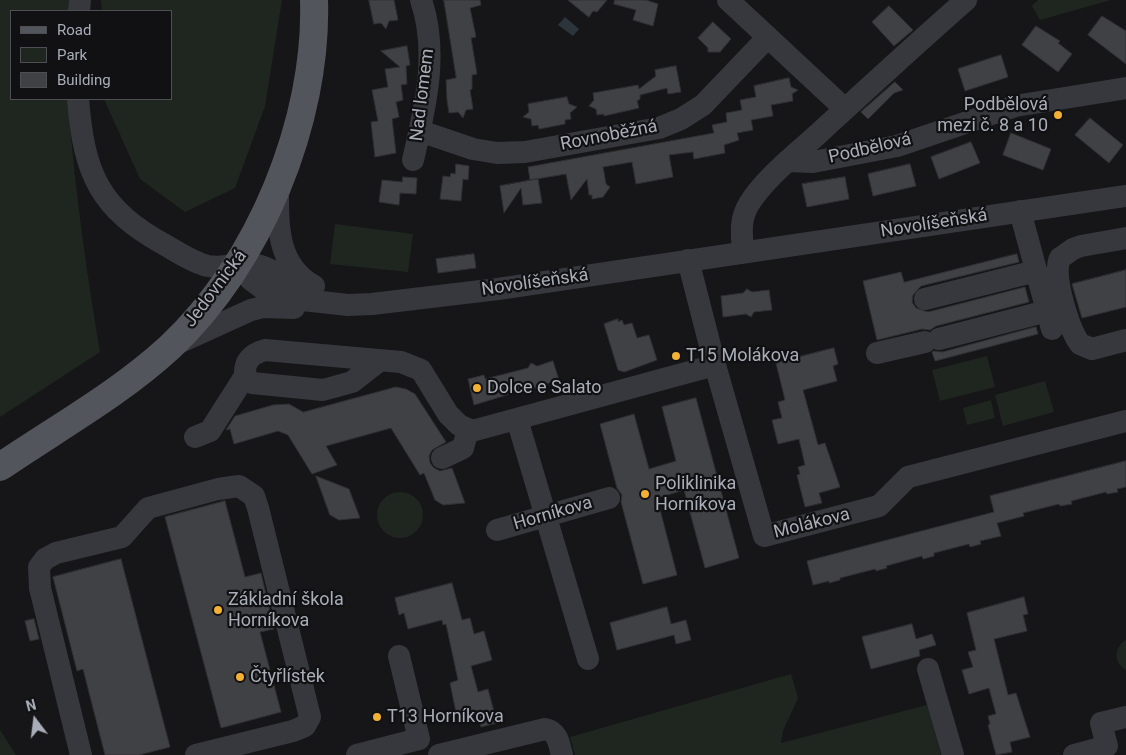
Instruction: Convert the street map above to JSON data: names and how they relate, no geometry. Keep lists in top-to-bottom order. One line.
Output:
{"streets":{"main road":["Jedovnická"],"street":["Nad lomem","Rovnoběžná","Podbělová","Novolíšeňská","Horníkova","Molákova"]},"crossings":[["Nad lomem","Rovnoběžná"],["Novolíšeňská","Jedovnická"],["Novolíšeňská","Molákova"]],"places":["Podbělová mezi č. 8 a 10","T15 Molákova","Dolce e Salato","Poliklinika Horníkova","Základní škola Horníkova","Čtyřlístek","T13 Horníkova"],"legend":["Road","Park","Building"],"north":"top"}
